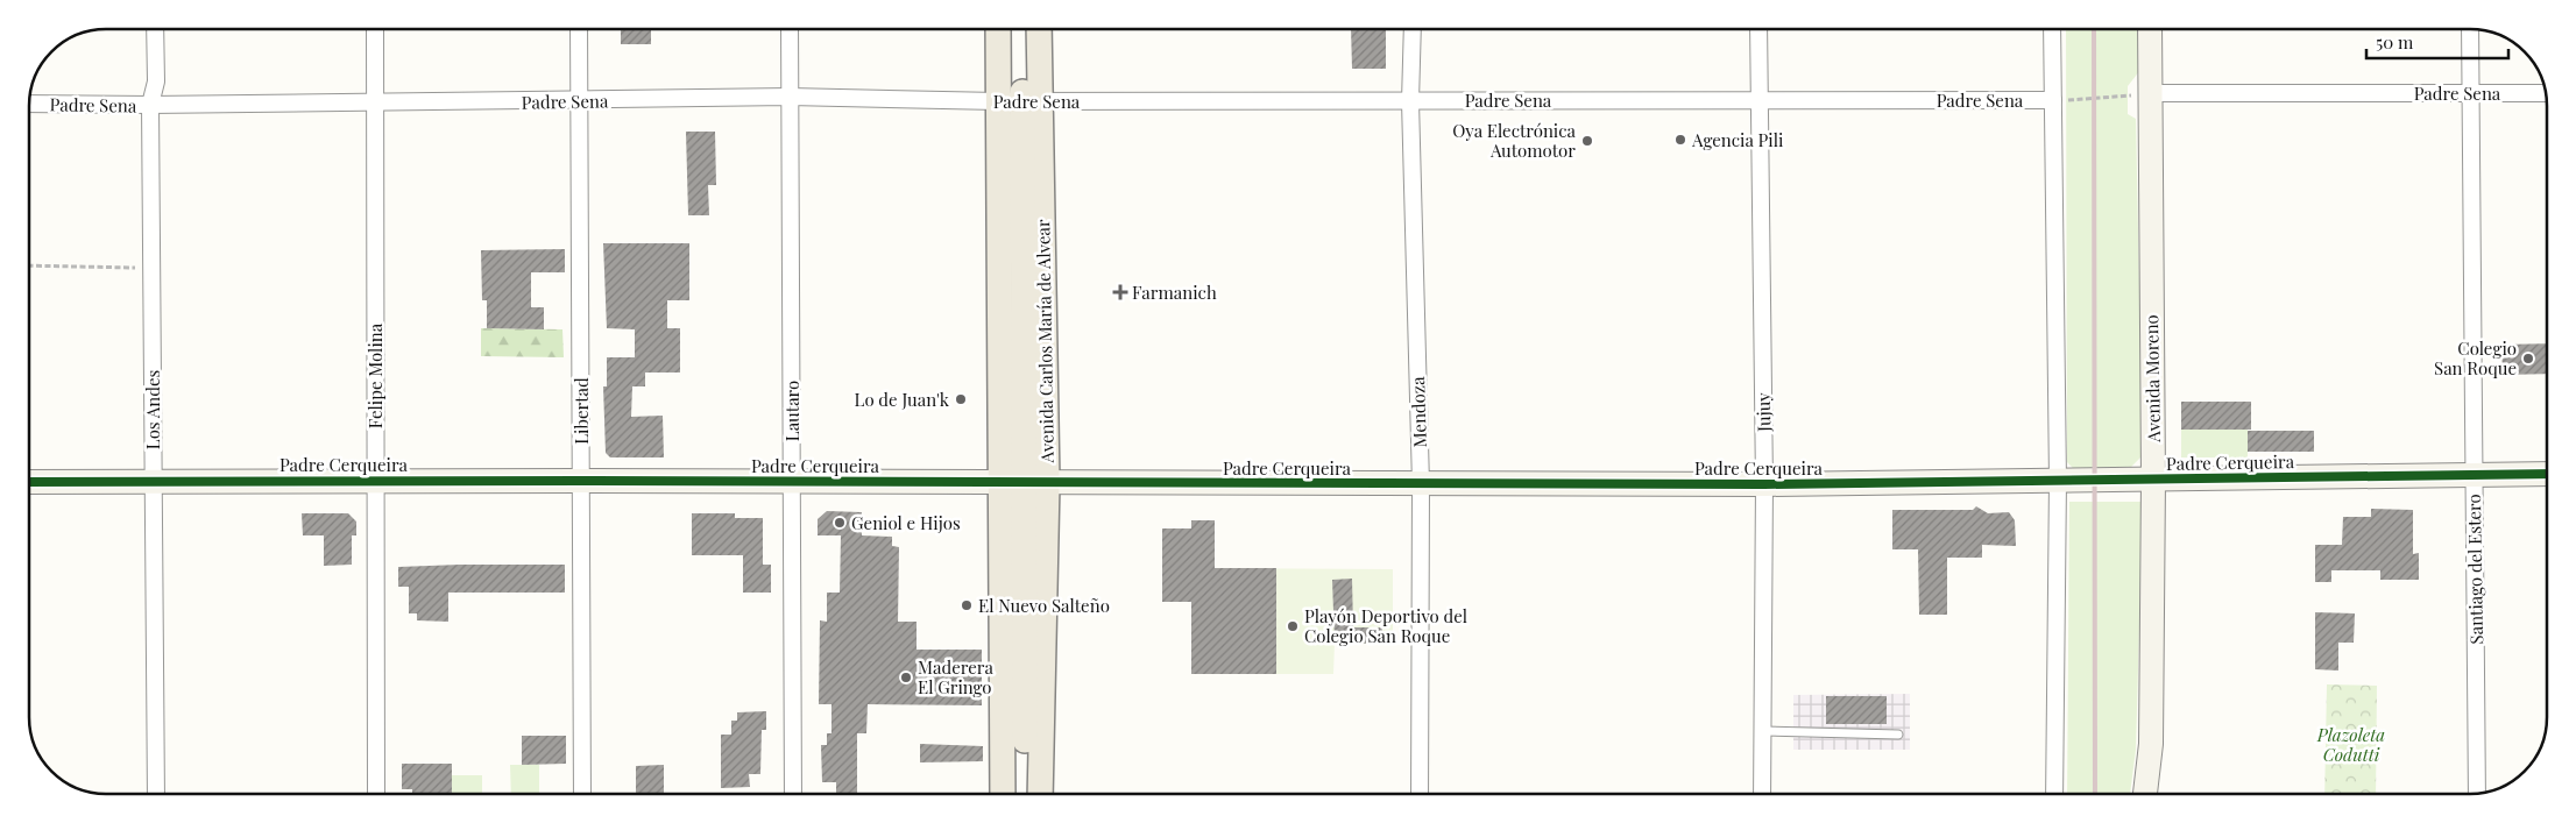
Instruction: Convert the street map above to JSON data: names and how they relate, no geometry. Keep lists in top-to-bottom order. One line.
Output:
{"streets":{"main road":["Avenida Carlos María de Alvear"],"street":["Padre Sena","Felipe Molina","Avenida Moreno","Los Andes","Libertad","Lautaro","Mendoza","Jujuy","Padre Cerqueira","Santiago del Estero"]},"crossings":[["Padre Sena","Avenida Carlos María de Alvear"],["Padre Sena","Felipe Molina"],["Padre Sena","Avenida Moreno"],["Padre Sena","Los Andes"],["Padre Sena","Libertad"],["Padre Sena","Lautaro"],["Padre Sena","Mendoza"],["Padre Sena","Jujuy"],["Padre Sena","Santiago del Estero"],["Avenida Carlos María de Alvear","Padre Cerqueira"],["Felipe Molina","Padre Cerqueira"],["Avenida Moreno","Padre Cerqueira"],["Los Andes","Padre Cerqueira"],["Libertad","Padre Cerqueira"],["Lautaro","Padre Cerqueira"],["Mendoza","Padre Cerqueira"],["Jujuy","Padre Cerqueira"],["Padre Cerqueira","Santiago del Estero"]],"parks":["Plazoleta Codutti"],"places":{"other":["Agencia Pili","Oya Electrónica Automotor","Colegio San Roque","Lo de Juan'k","Geniol e Hijos","El Nuevo Salteño","Playón Deportivo del Colegio San Roque","Maderera El Gringo"],"health":["Farmanich"]},"scale_bar":"50 m"}
